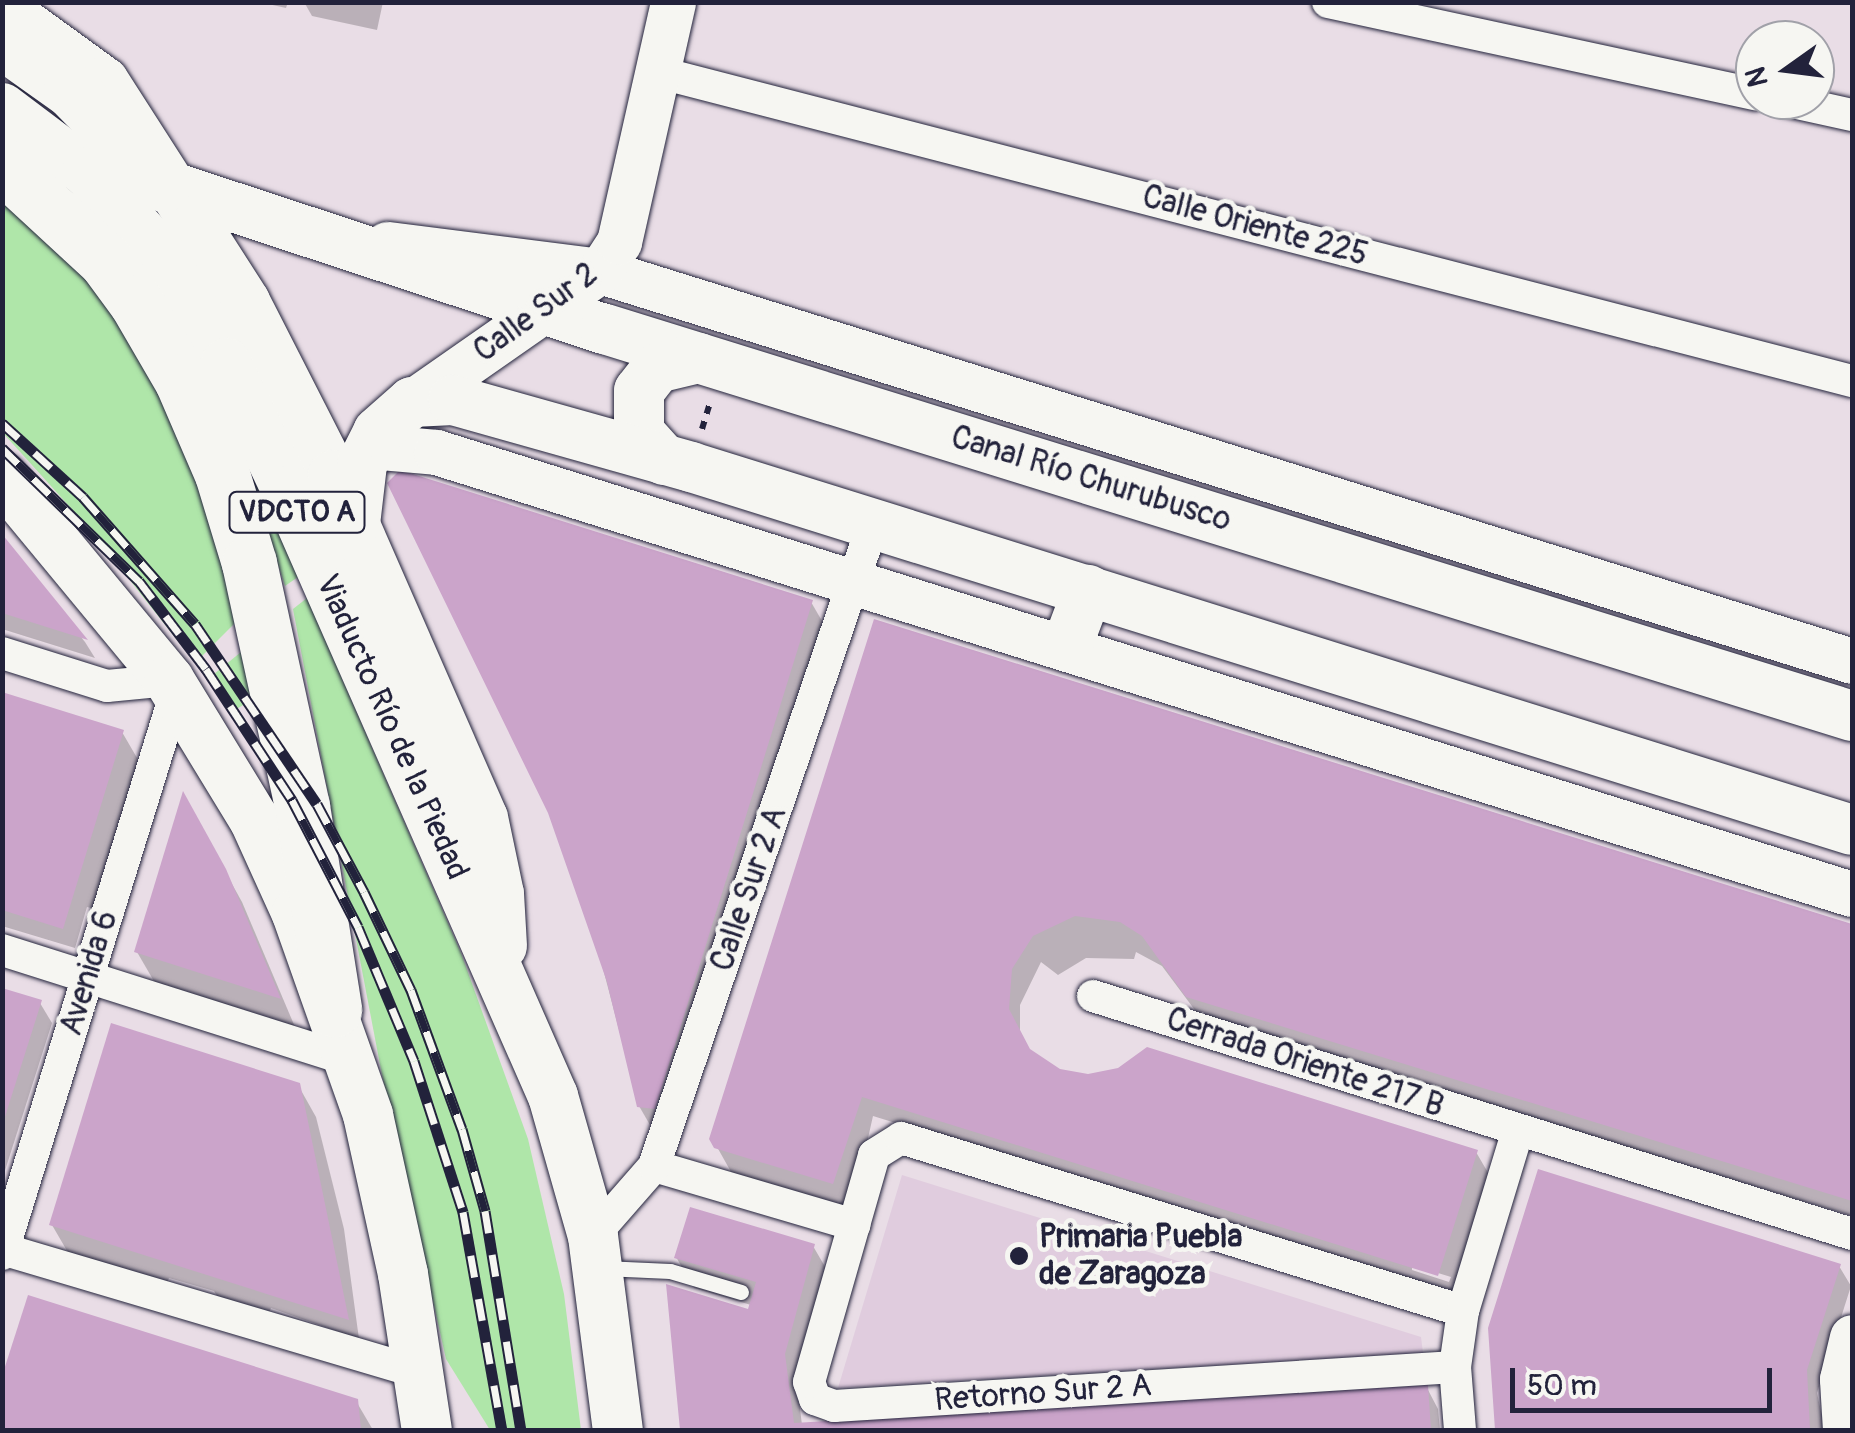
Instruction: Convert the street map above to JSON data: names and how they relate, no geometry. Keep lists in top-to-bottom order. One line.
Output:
{"streets":{"main road":["Calle Sur 2","Canal Río Churubusco","VDCTO A","Viaducto Río de la Piedad"],"street":["Calle Oriente 225","Calle Sur 2 A","Avenida 6","Cerrada Oriente 217 B","Retorno Sur 2 A"]},"crossings":[["Calle Oriente 225","Calle Sur 2"],["Calle Sur 2","Canal Río Churubusco"],["Viaducto Río de la Piedad","Calle Sur 2 A"]],"places":["Primaria Puebla de Zaragoza"],"scale_bar":"50 m","north":"left"}
